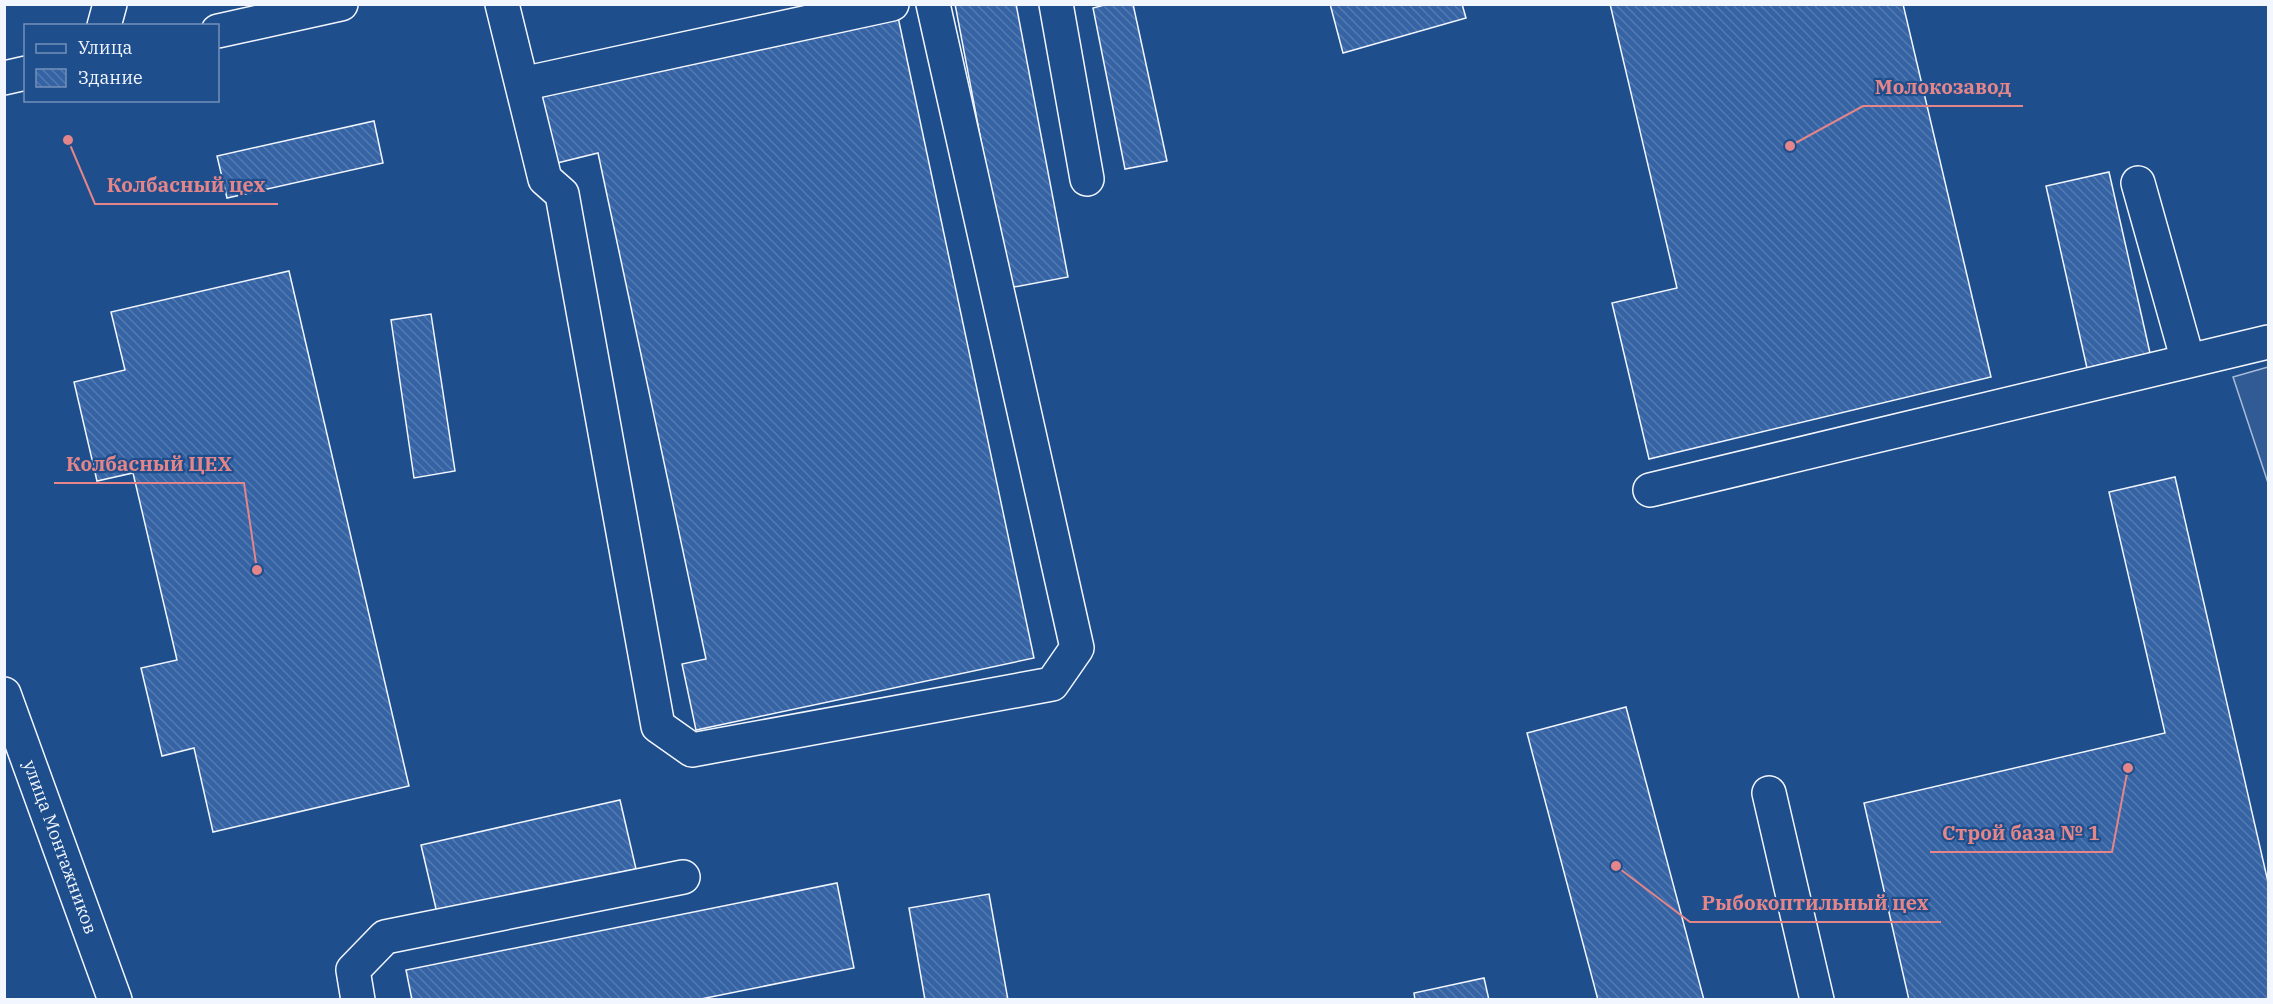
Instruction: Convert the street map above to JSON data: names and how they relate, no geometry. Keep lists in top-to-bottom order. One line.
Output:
{"streets":{"street":["улица Монтажников"]},"places":["Колбасный цех","Молокозавод","Колбасный ЦЕХ","Строй база № 1","Рыбокоптильный цех"],"legend":["Улица","Здание"]}
